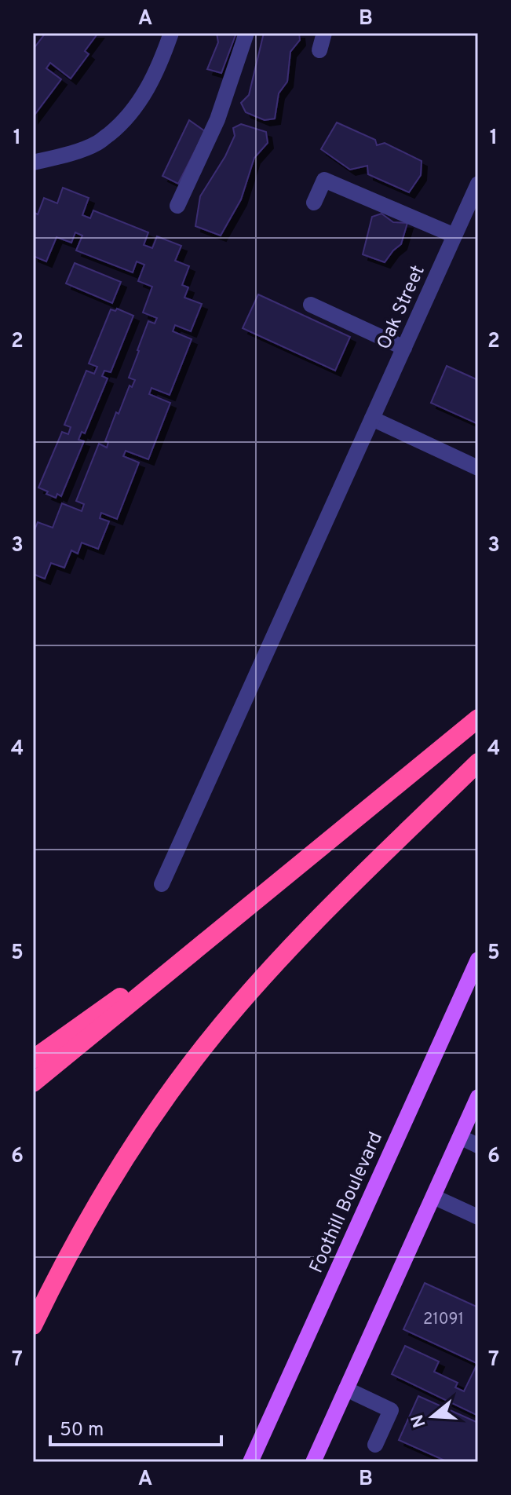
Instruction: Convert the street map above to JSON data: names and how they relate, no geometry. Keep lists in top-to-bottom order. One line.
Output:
{"streets":{"main road":["Foothill Boulevard"],"street":["Oak Street"]},"house_numbers":["21091"],"scale_bar":"50 m","north":"left","grid":{"columns":["A","B"],"rows":["1","2","3","4","5","6","7"]}}
